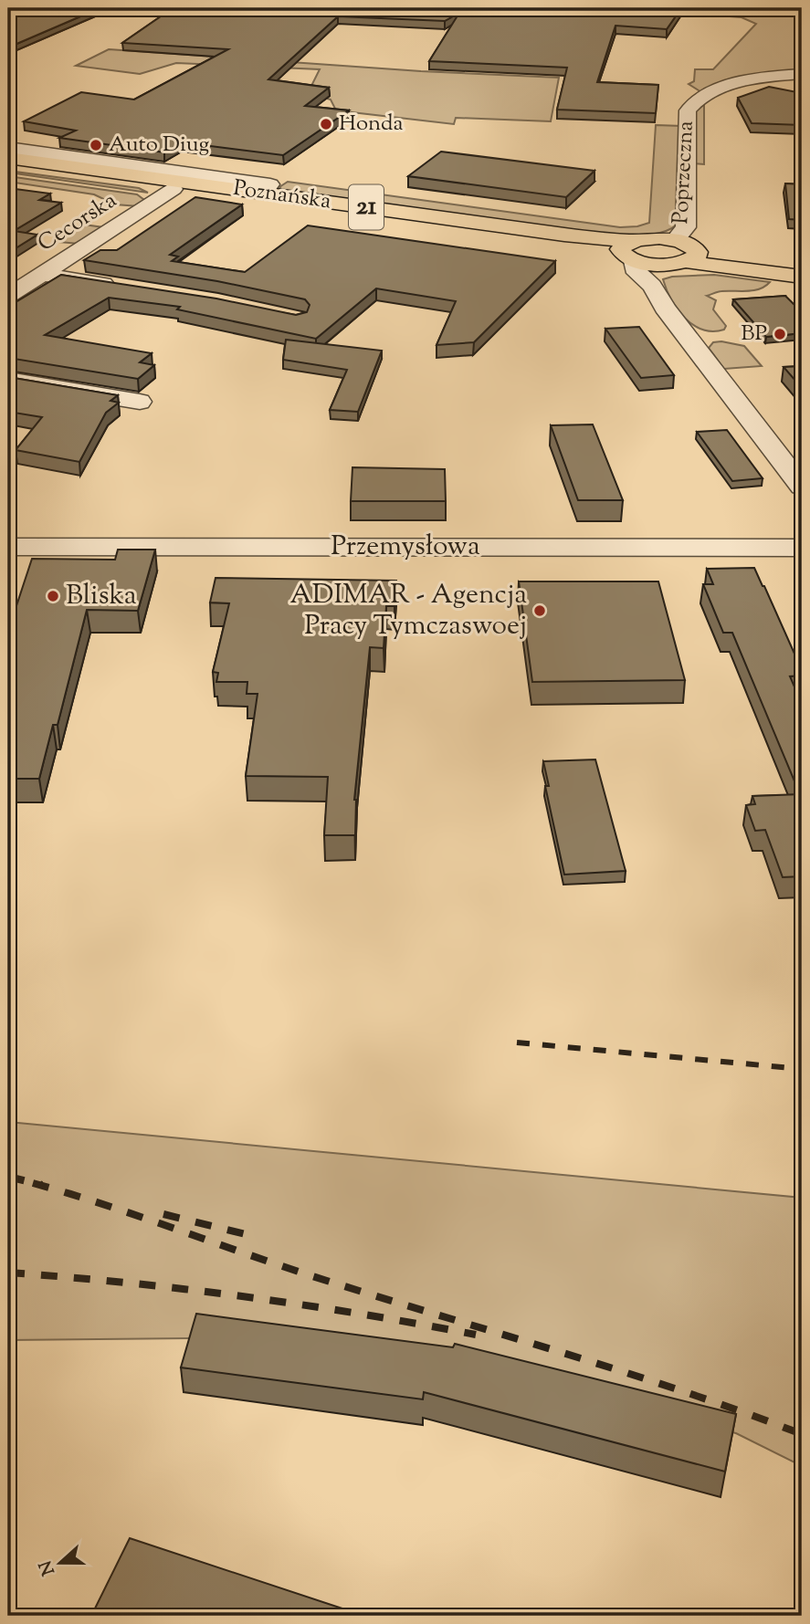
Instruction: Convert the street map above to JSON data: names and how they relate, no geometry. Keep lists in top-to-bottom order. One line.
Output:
{"streets":{"main road":["Poznańska","21"],"street":["Poprzeczna","Cecorska","Przemysłowa"]},"crossings":[["Poprzeczna","21"],["Poznańska","21"],["Poznańska","Cecorska"]],"places":["Honda","Auto Diug","BP","Bliska","ADIMAR - Agencja Pracy Tymczaswoej"],"north":"left"}
